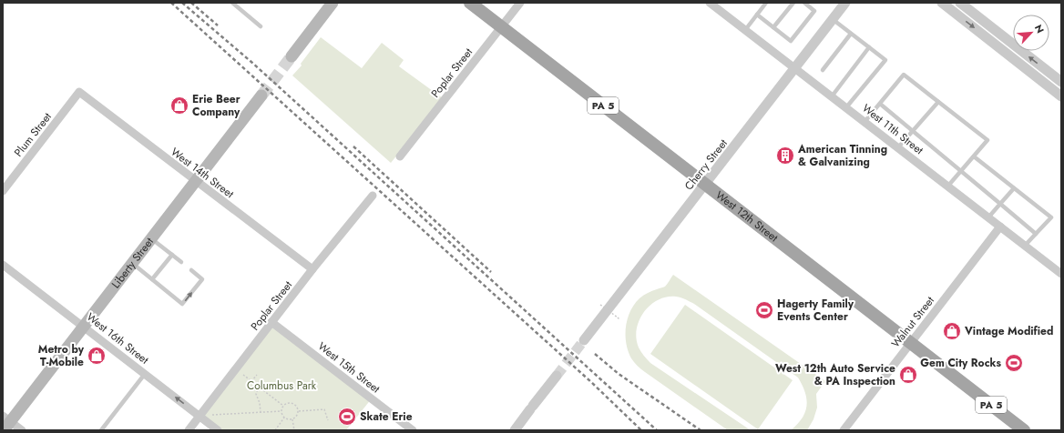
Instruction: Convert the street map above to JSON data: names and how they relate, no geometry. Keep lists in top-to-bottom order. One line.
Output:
{"streets":{"main road":["PA 5","West 12th Street","Liberty Street"],"street":["Poplar Street","West 11th Street","Plum Street","Cherry Street","West 14th Street","Walnut Street","West 16th Street","West 15th Street"]},"crossings":[["Poplar Street","West 14th Street"],["Poplar Street","West 12th Street"],["Poplar Street","West 16th Street"],["Poplar Street","West 15th Street"],["West 11th Street","Cherry Street"],["West 11th Street","Walnut Street"],["Plum Street","West 14th Street"],["Cherry Street","West 12th Street"],["West 14th Street","Liberty Street"],["West 12th Street","Walnut Street"],["Liberty Street","West 16th Street"]],"parks":["Columbus Park"],"places":{"shop":["Erie Beer Company","Vintage Modified","Metro by T-Mobile","West 12th Auto Service & PA Inspection"],"building":["American Tinning & Galvanizing"],"sports":["Hagerty Family Events Center","Gem City Rocks","Skate Erie"]},"north":"top right"}
